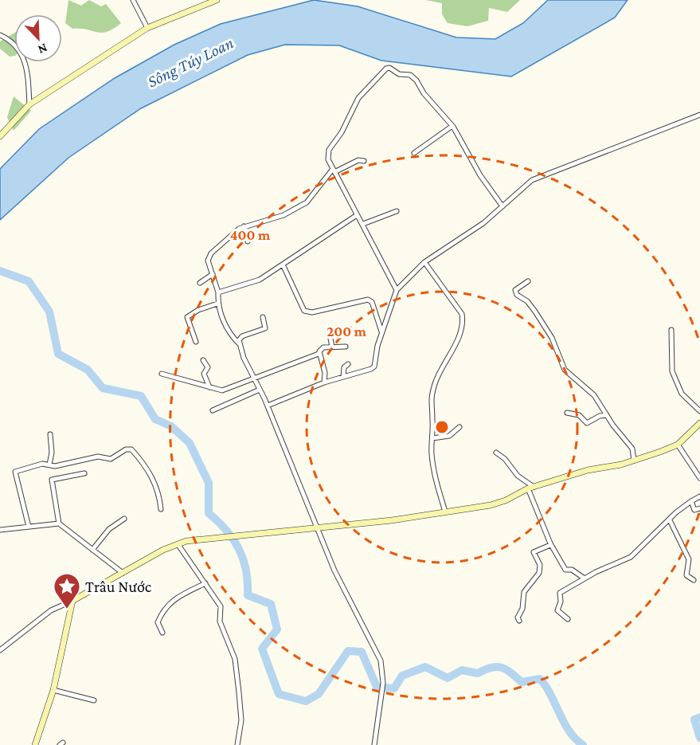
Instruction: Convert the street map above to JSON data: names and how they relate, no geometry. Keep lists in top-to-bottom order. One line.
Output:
{"water":["Sông Túy Loan"],"places":{"place":["Trâu Nước"]},"north":"bottom right","rings":["400 m","200 m"]}
